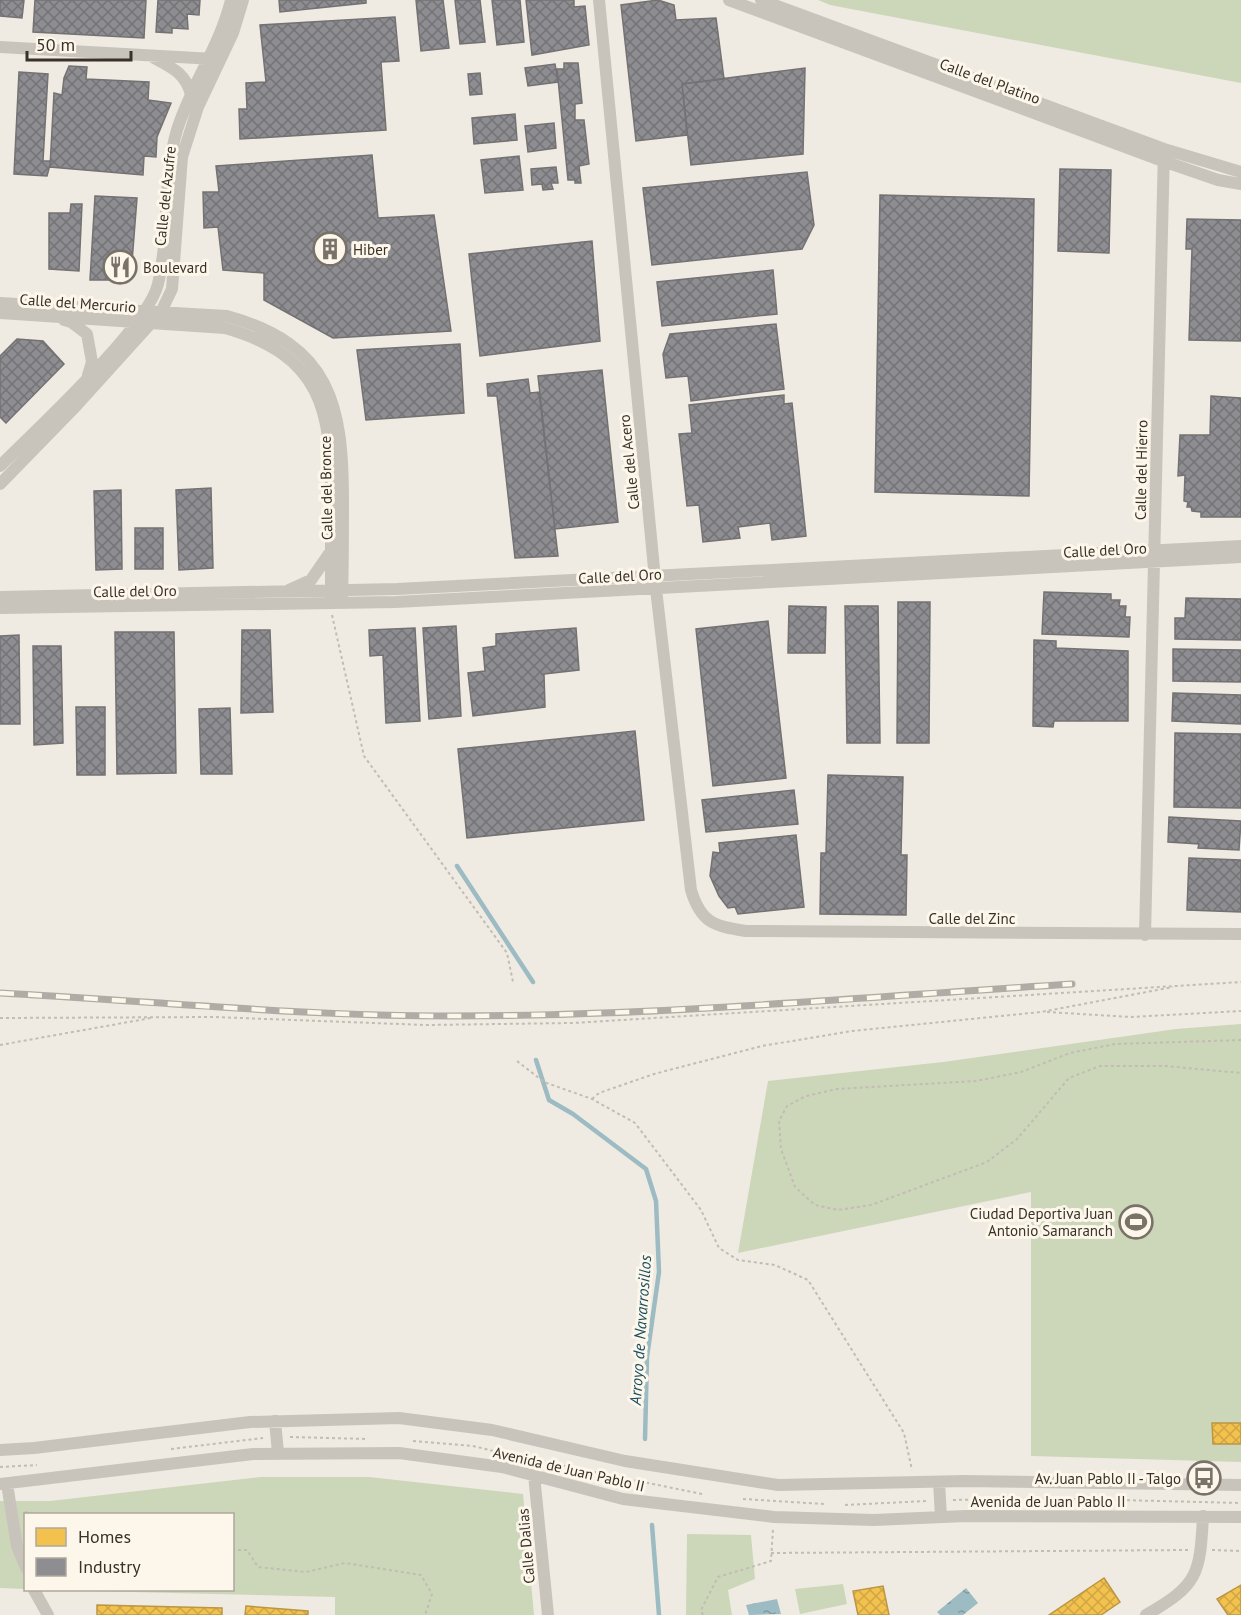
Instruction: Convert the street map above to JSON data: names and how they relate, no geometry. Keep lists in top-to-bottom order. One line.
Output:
{"streets":{"street":["Calle del Platino","Calle del Azufre","Calle del Mercurio","Calle del Acero","Calle del Hierro","Calle del Bronce","Calle del Oro","Calle del Zinc","Avenida de Juan Pablo II","Calle Dalias"]},"crossings":[["Calle del Platino","Calle del Hierro"],["Calle del Azufre","Calle del Mercurio"],["Calle del Azufre","Calle del Bronce"],["Calle del Mercurio","Calle del Bronce"],["Calle del Acero","Calle del Oro"],["Calle del Acero","Calle del Zinc"],["Calle del Hierro","Calle del Oro"],["Calle del Hierro","Calle del Zinc"],["Calle del Bronce","Calle del Oro"],["Avenida de Juan Pablo II","Calle Dalias"]],"water":["Arroyo de Navarrosillos"],"places":{"building":["Hiber"],"restaurant":["Boulevard"],"sports":["Ciudad Deportiva Juan Antonio Samaranch"],"bus stop":["Av. Juan Pablo II - Talgo"]},"legend":["Homes","Industry"],"scale_bar":"50 m"}
